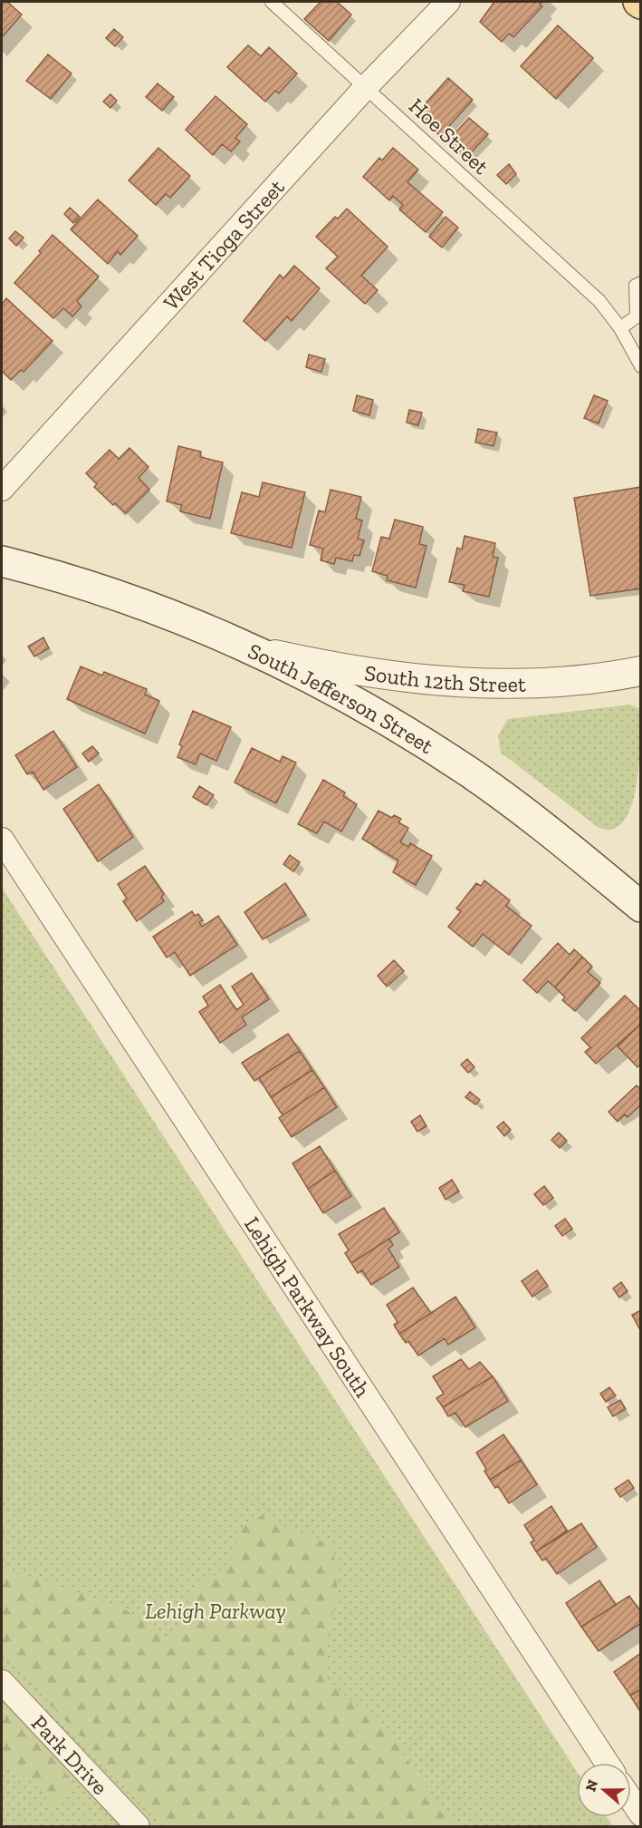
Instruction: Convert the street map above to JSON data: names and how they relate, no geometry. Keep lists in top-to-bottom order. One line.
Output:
{"streets":{"main road":["South Jefferson Street"],"street":["West Tioga Street","South 12th Street","Lehigh Parkway South","Park Drive"],"lane":["Hoe Street"]},"crossings":[["Hoe Street","West Tioga Street"],["South 12th Street","South Jefferson Street"]],"parks":["Lehigh Parkway"],"north":"left"}
